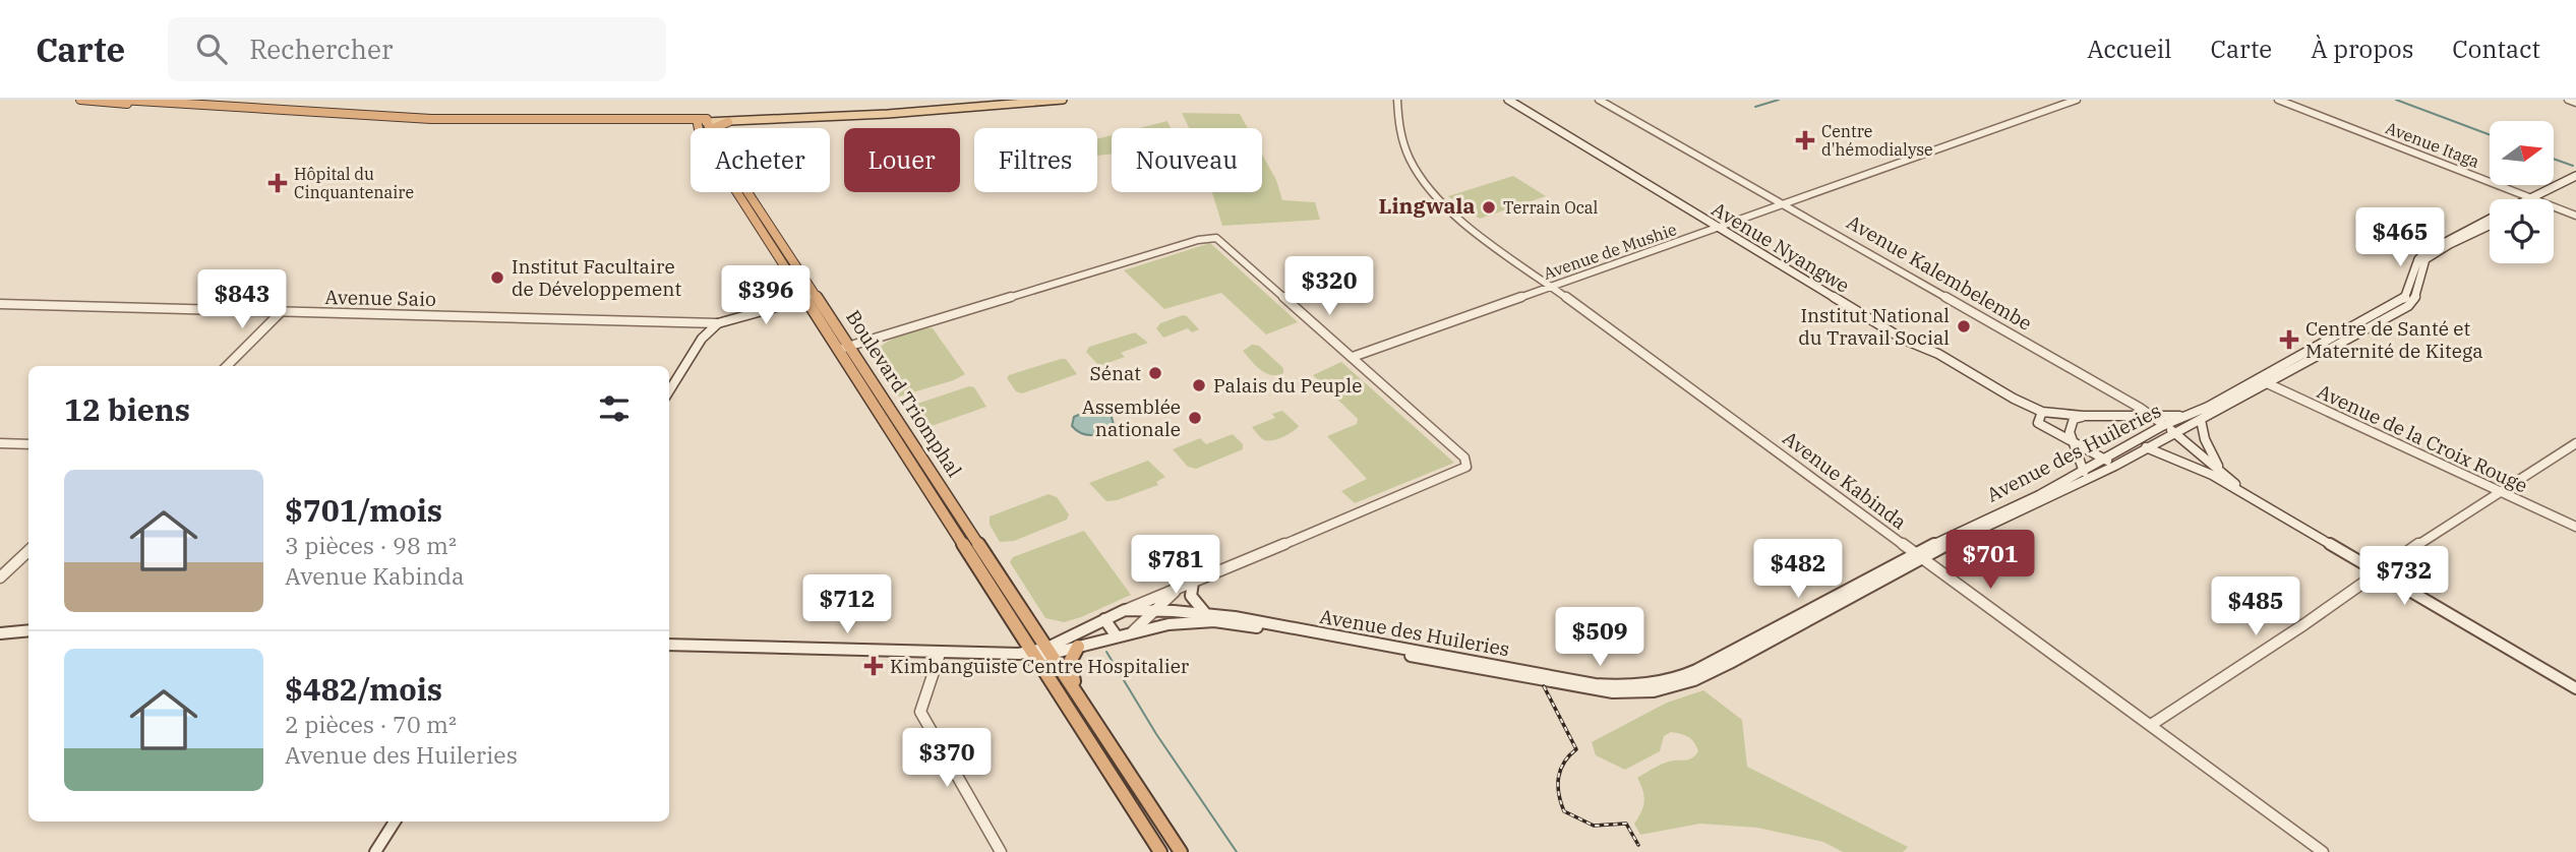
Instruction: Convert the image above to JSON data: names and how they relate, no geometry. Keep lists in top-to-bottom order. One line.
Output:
{"streets":{"highway":["Boulevard Triomphal"],"main road":["Avenue Nyangwe","Avenue Kalembelembe","Avenue des Huileries"],"street":["Avenue Itaga","Avenue de Mushie","Avenue Saio","Avenue de la Croix Rouge","Avenue Kabinda"]},"crossings":[["Avenue Nyangwe","Avenue de Mushie"],["Avenue Nyangwe","Avenue Kalembelembe"],["Avenue Nyangwe","Avenue des Huileries"],["Avenue de Mushie","Avenue Kalembelembe"],["Avenue de Mushie","Avenue Kabinda"],["Avenue Kalembelembe","Avenue des Huileries"],["Boulevard Triomphal","Avenue des Huileries"],["Avenue de la Croix Rouge","Avenue des Huileries"],["Avenue des Huileries","Avenue Kabinda"]],"districts":["Lingwala"],"places":{"health":["Centre d'hémodialyse","Hôpital du Cinquantenaire","Centre de Santé et Maternité de Kitega","Kimbanguiste Centre Hospitalier"],"other":["Terrain Ocal","Institut Facultaire de Développement","Institut National du Travail Social","Sénat","Palais du Peuple","Assemblée nationale"]},"north":"right","page":{"header":"Carte","search":"Rechercher","nav":["Accueil","Carte","À propos","Contact"],"chip":["Acheter","Louer","Filtres","Nouveau"],"price":["$465","$320","$396","$843","$701","$781","$482","$732","$712","$485","$509","$370"],"heading":"12 biens","list":[{"name":"$701/mois","note":"3 pièces · 98 m² · Avenue Kabinda"},{"name":"$482/mois","note":"2 pièces · 70 m² · Avenue des Huileries"}]}}
